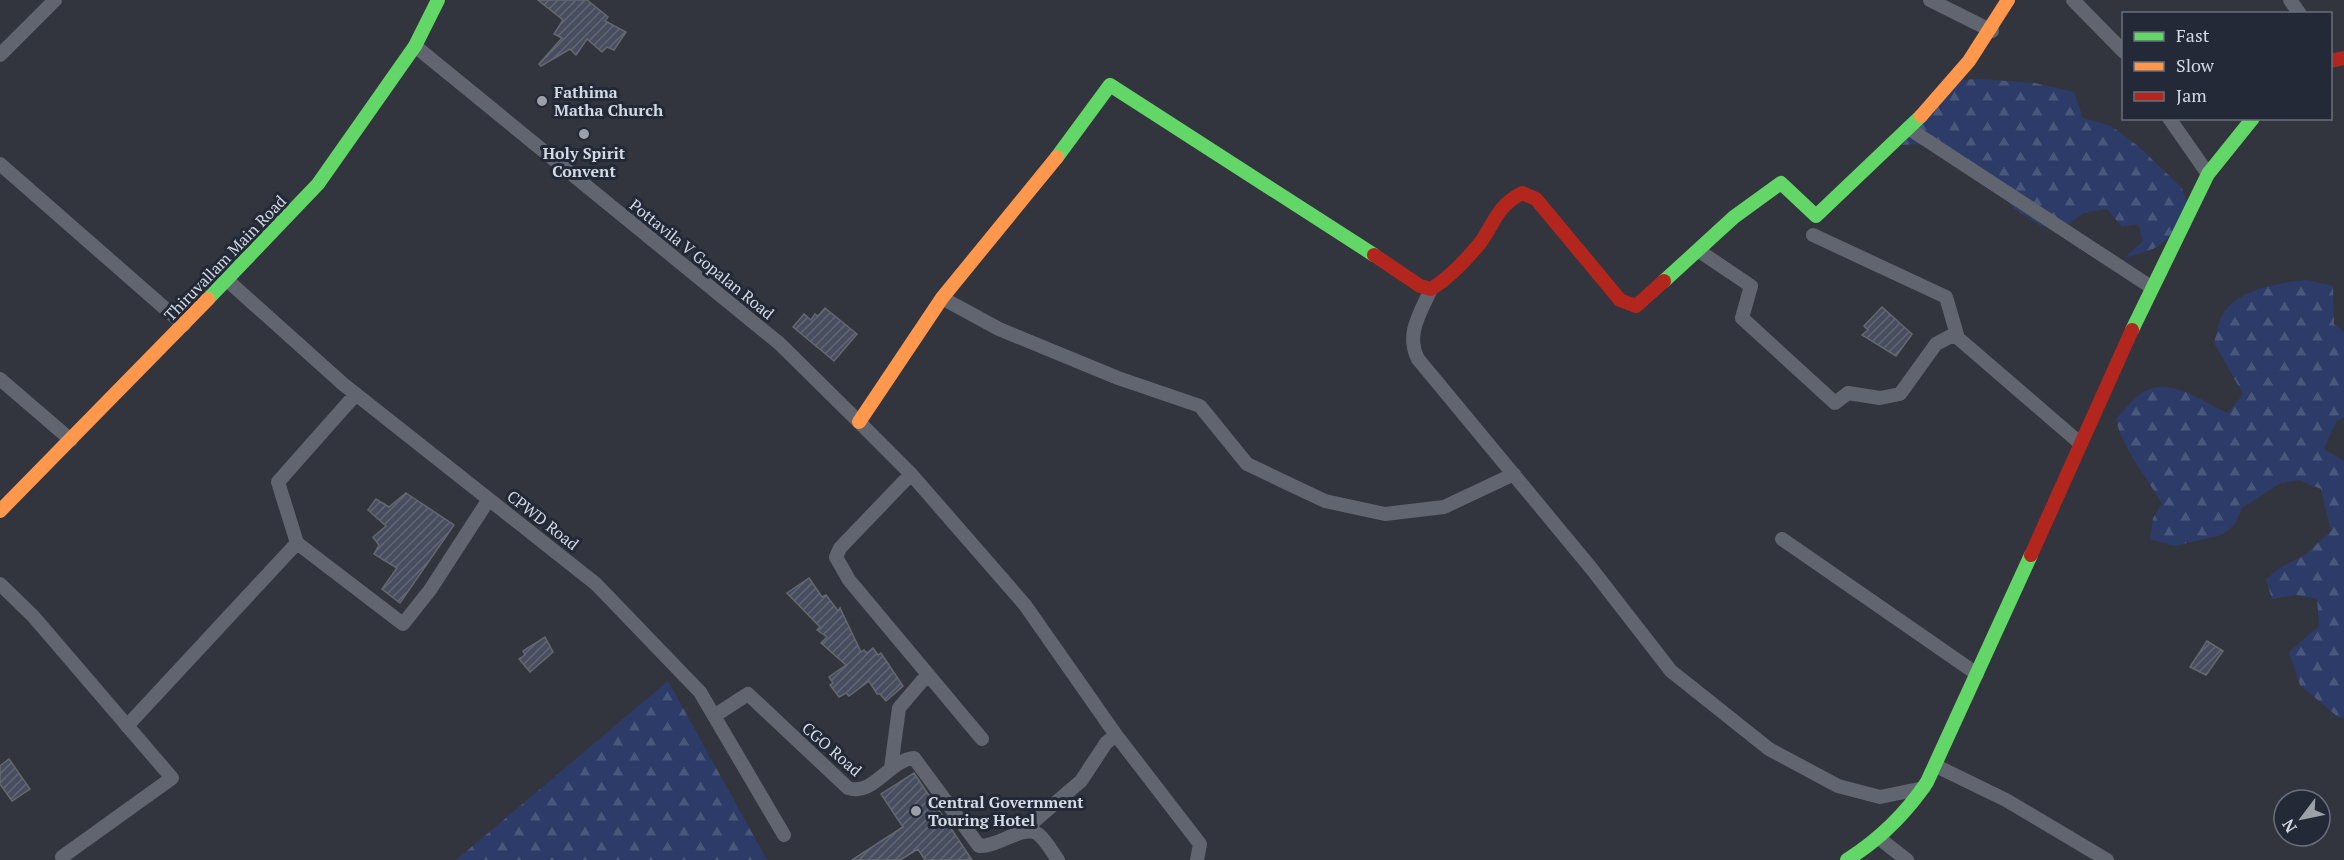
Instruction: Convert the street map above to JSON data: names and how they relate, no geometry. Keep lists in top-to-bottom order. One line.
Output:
{"streets":{"street":["Thiruvallam Main Road","Pottavila V Gopalan Road","CPWD Road","CGO Road"]},"crossings":[["Thiruvallam Main Road","Pottavila V Gopalan Road"],["Thiruvallam Main Road","CPWD Road"],["CPWD Road","CGO Road"]],"places":["Fathima Matha Church","Holy Spirit Convent","Central Government Touring Hotel"],"legend":["Fast","Slow","Jam"],"north":"bottom left"}
